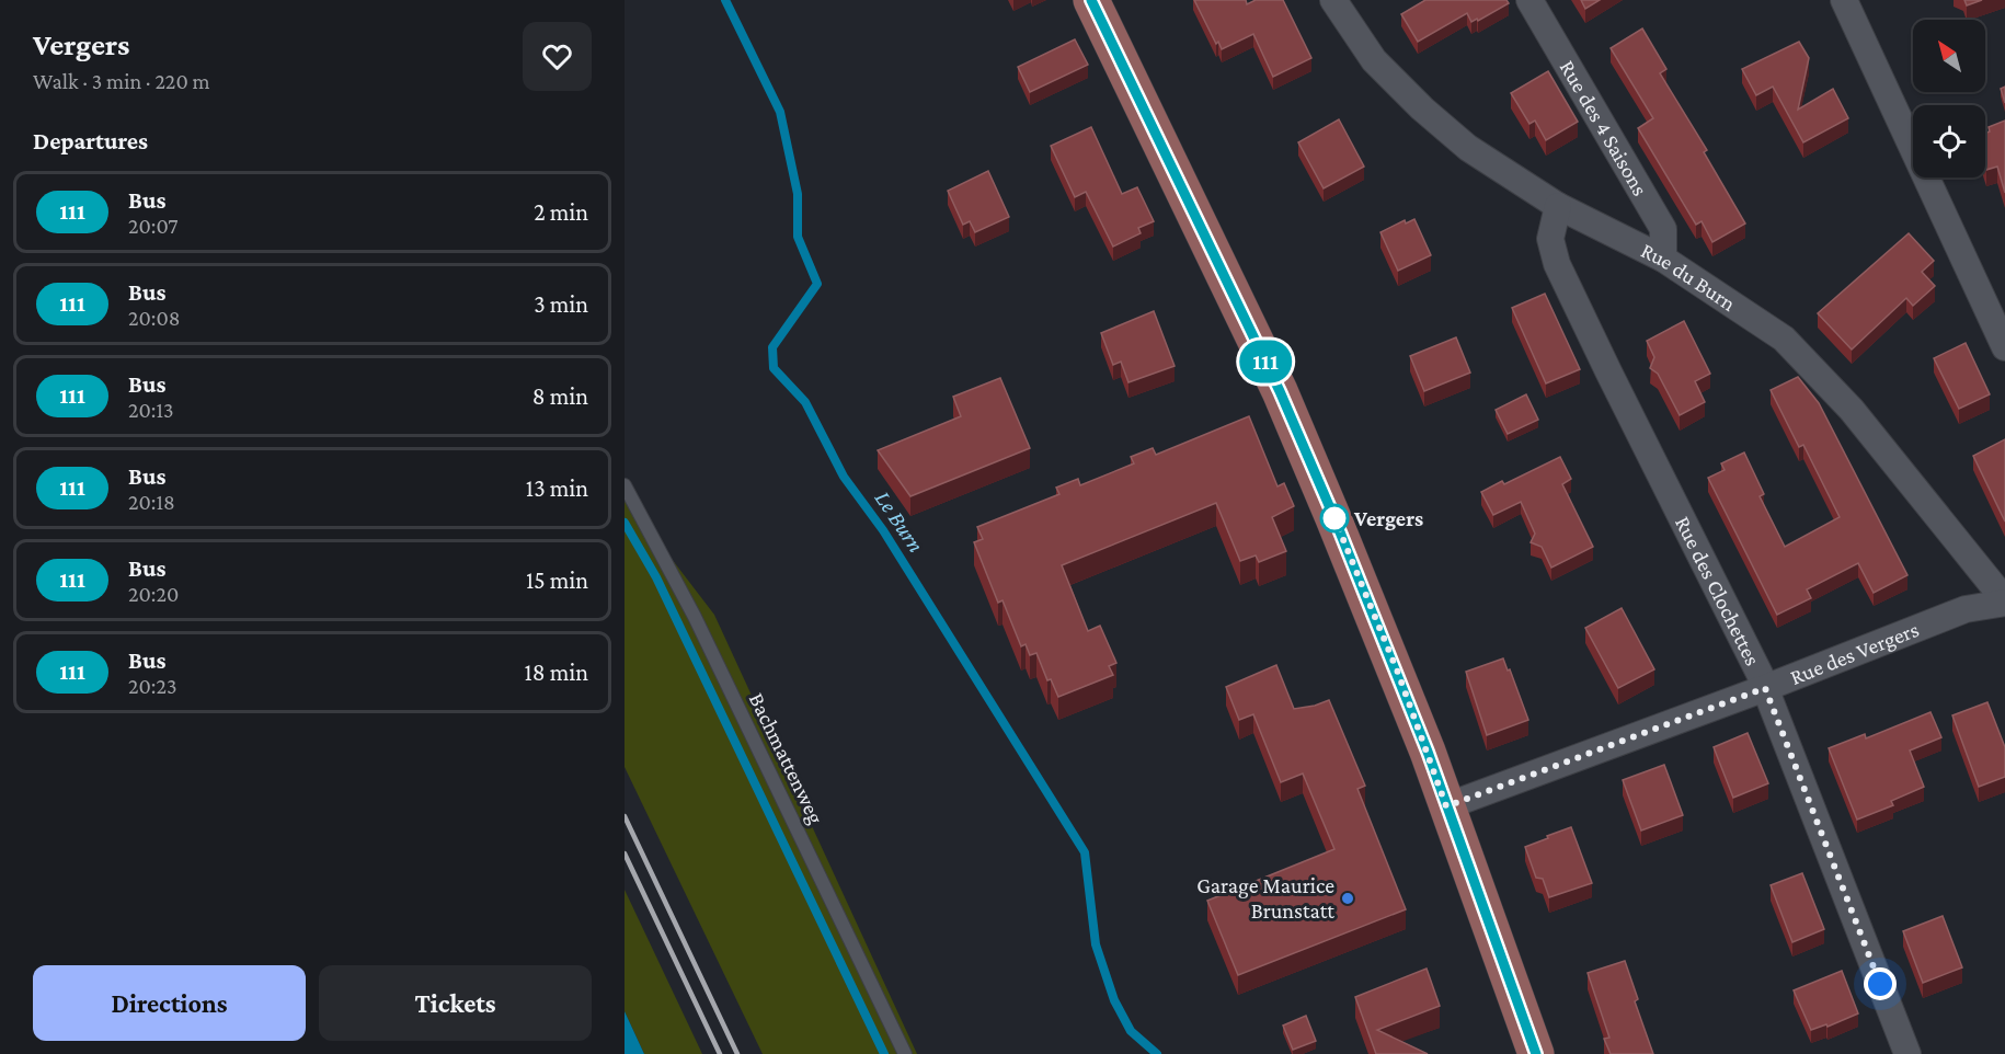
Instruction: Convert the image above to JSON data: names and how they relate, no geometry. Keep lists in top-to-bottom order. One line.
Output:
{"streets":{"street":["Rue des 4 Saisons","Rue du Burn","Rue des Clochettes","Rue des Vergers"],"lane":["Bachmattenweg"]},"crossings":[["Rue des 4 Saisons","Rue du Burn"],["Rue du Burn","Rue des Clochettes"],["Rue du Burn","Rue des Vergers"],["Rue des Clochettes","Rue des Vergers"]],"water":["Le Burn"],"places":["Vergers","Garage Maurice Brunstatt"],"lines":["bus line 111"],"north":"top left","page":{"heading":[["Vergers","Walk · 3 min · 220 m"],"Departures"],"on_map":"111","list":[{"mark":"111","name":"Bus","note":"20:07","value":"2 min"},{"mark":"111","name":"Bus","note":"20:08","value":"3 min"},{"mark":"111","name":"Bus","note":"20:13","value":"8 min"},{"mark":"111","name":"Bus","note":"20:18","value":"13 min"},{"mark":"111","name":"Bus","note":"20:20","value":"15 min"},{"mark":"111","name":"Bus","note":"20:23","value":"18 min"}],"buttons":["Directions","Tickets"]}}
